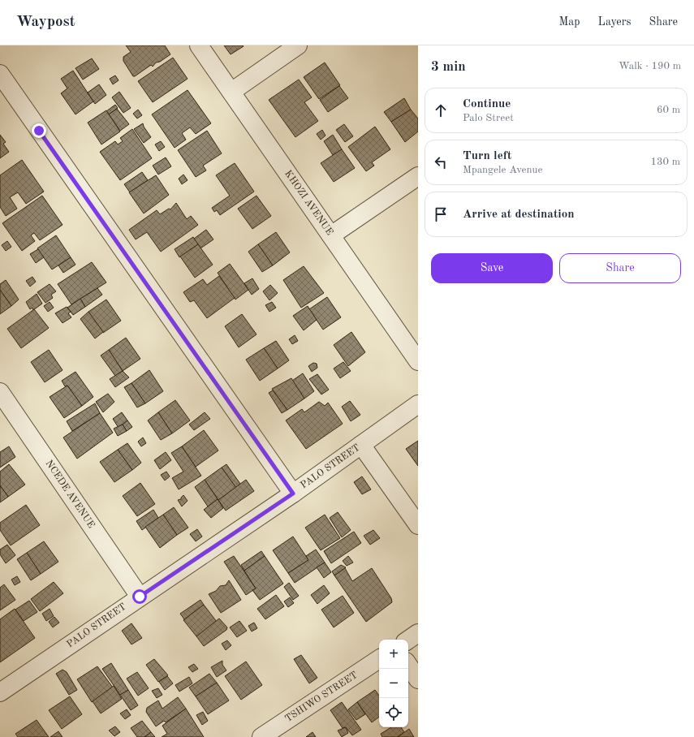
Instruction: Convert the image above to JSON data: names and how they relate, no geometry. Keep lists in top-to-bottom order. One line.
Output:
{"streets":{"street":["KHOZI AVENUE","PALO STREET","NCEDE AVENUE","TSHIWO STREET"]},"crossings":[["PALO STREET","NCEDE AVENUE"]],"page":{"header":"Waypost","nav":["Map","Layers","Share"],"heading":["3 min","Walk · 190 m"],"list":[["Continue","Palo Street","60 m"],["Turn left","Mpangele Avenue","130 m"],"Arrive at destination"],"buttons":["Save","Share"],"map_buttons":["+","−"]}}
